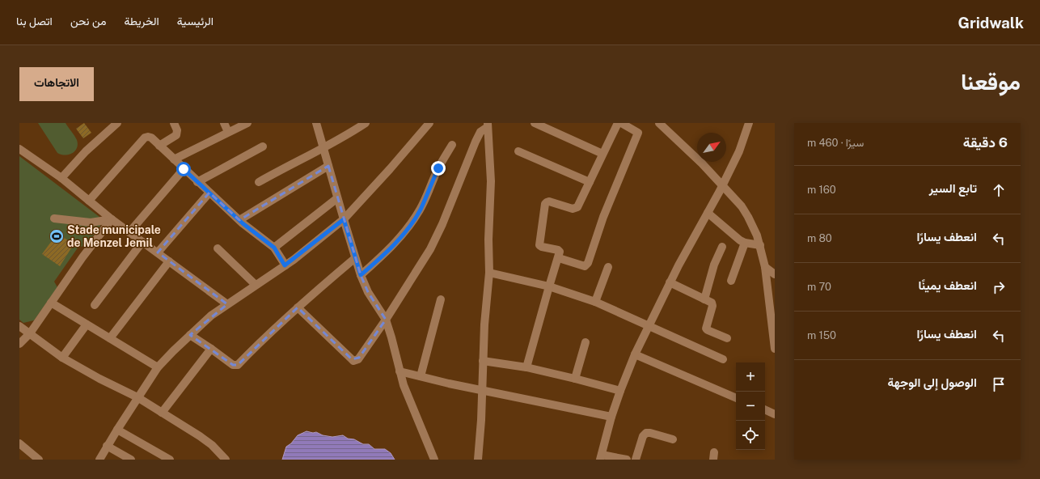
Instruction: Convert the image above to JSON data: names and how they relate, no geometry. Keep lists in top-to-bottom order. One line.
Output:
{"places":{"sports":["Stade municipale de Menzel Jemil"]},"north":"top right","page":{"header":"Gridwalk","nav":["الرئيسية","الخريطة","من نحن","اتصل بنا"],"title":"موقعنا","buttons":"الاتجاهات","heading":["6 دقيقة","سيرًا · 460 m"],"list":[["تابع السير","160 m"],["انعطف يسارًا","80 m"],["انعطف يمينًا","70 m"],["انعطف يسارًا","150 m"],"الوصول إلى الوجهة"],"map_buttons":["+","−"]}}
